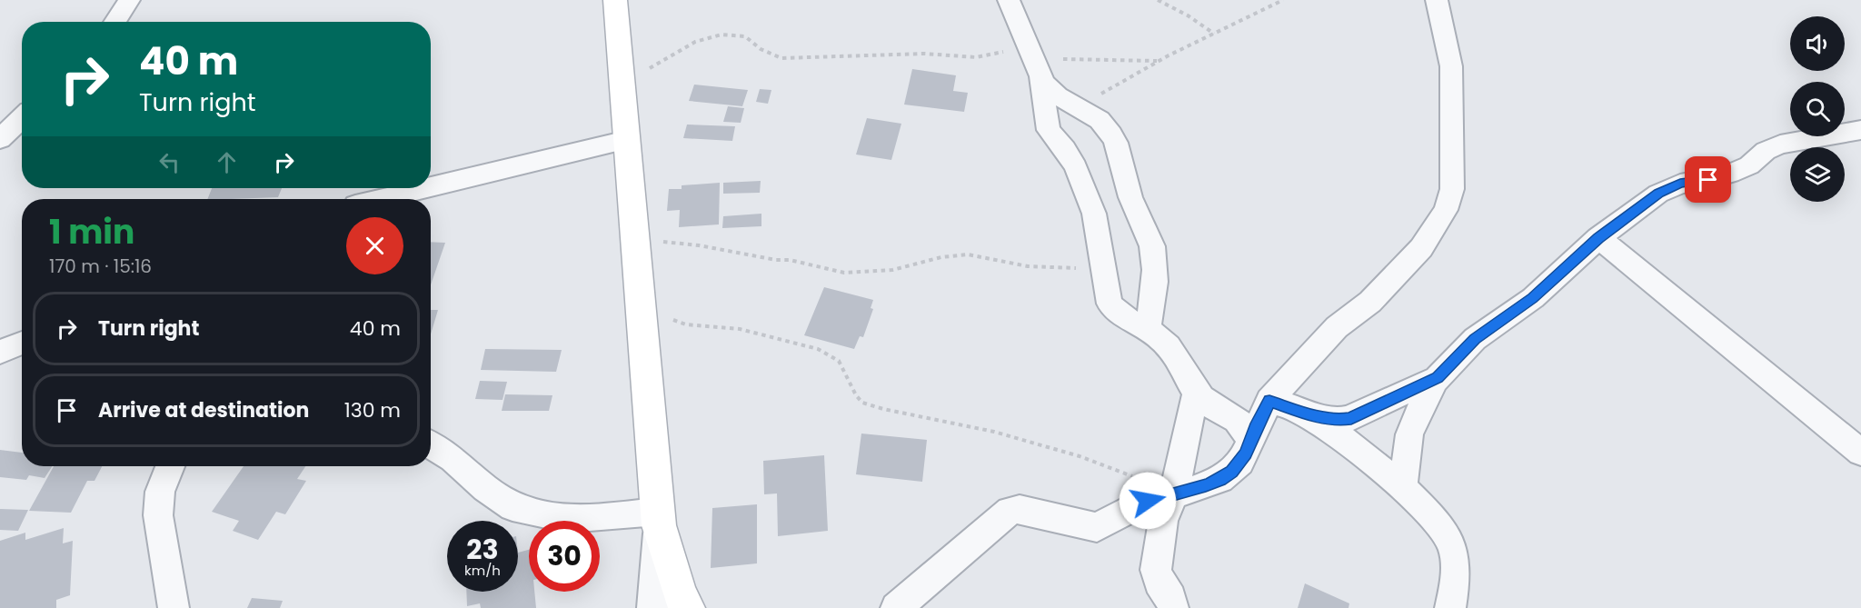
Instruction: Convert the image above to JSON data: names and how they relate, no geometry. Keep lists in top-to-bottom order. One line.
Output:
{"page":{"turn":["40 m","Turn right"],"heading":["1 min","170 m · 15:16"],"list":[{"name":"Turn right","value":"40 m"},{"name":"Arrive at destination","value":"130 m"}],"speed":"23 km/h","limit":"30"}}
